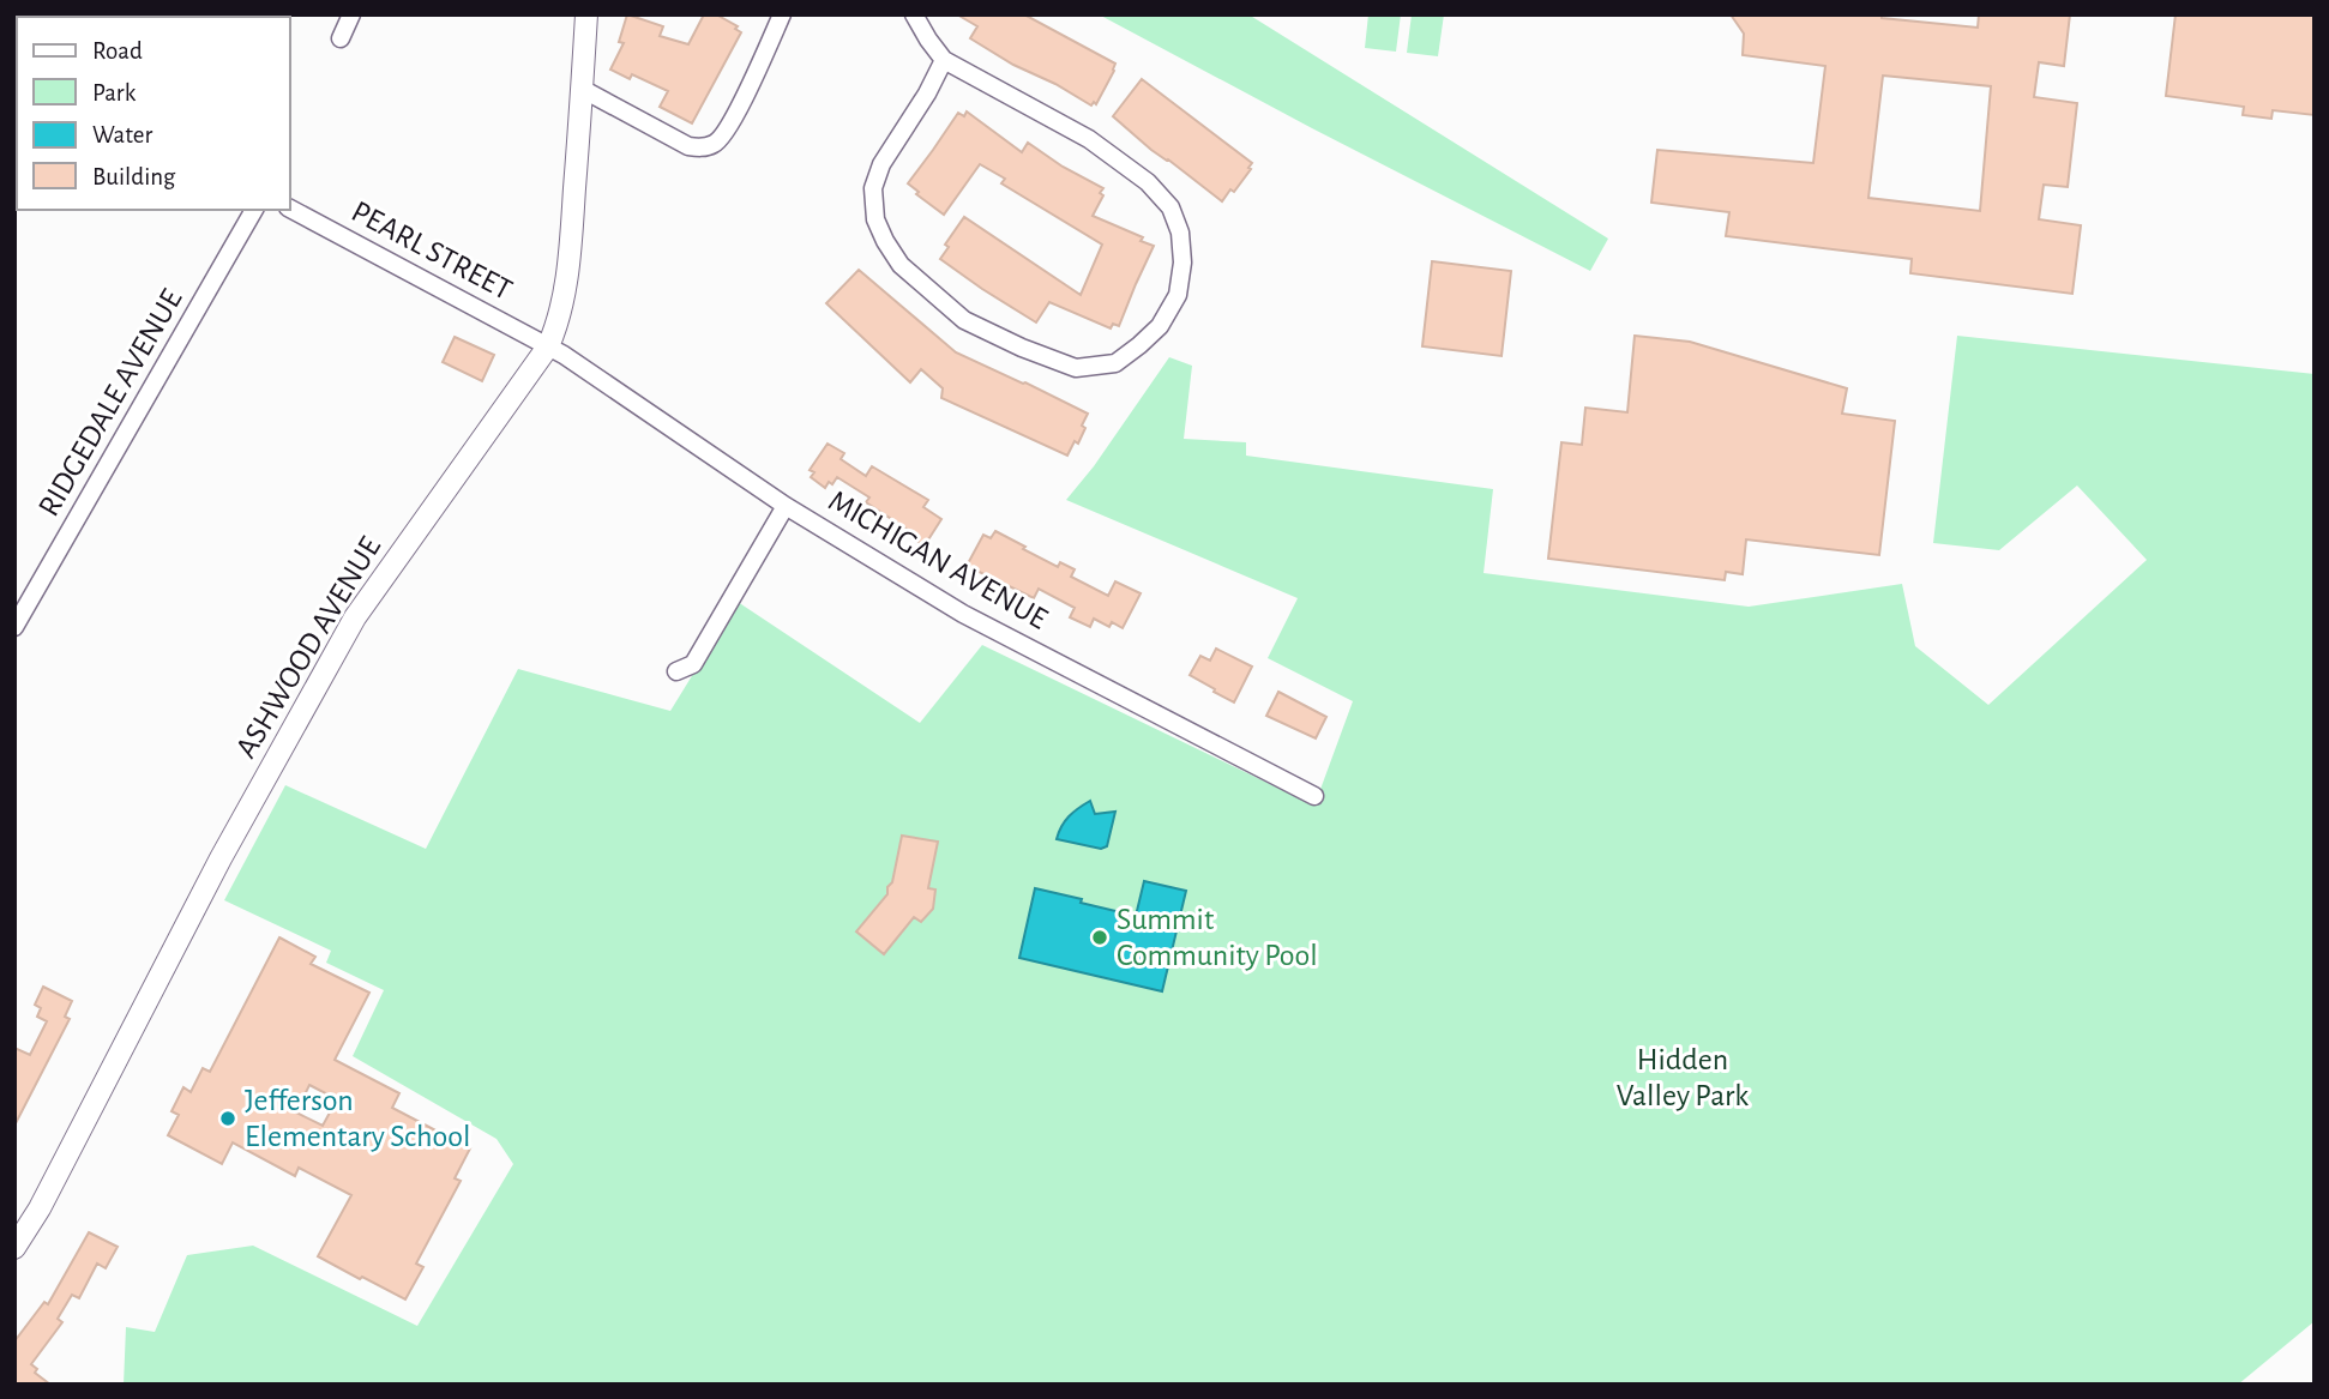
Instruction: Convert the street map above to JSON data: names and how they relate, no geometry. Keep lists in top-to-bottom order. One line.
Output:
{"streets":{"street":["PEARL STREET","RIDGEDALE AVENUE","MICHIGAN AVENUE","ASHWOOD AVENUE"]},"crossings":[["PEARL STREET","MICHIGAN AVENUE"],["PEARL STREET","ASHWOOD AVENUE"],["MICHIGAN AVENUE","ASHWOOD AVENUE"]],"parks":["Hidden Valley Park"],"places":["Summit Community Pool","Jefferson Elementary School"],"legend":["Road","Park","Water","Building"]}
